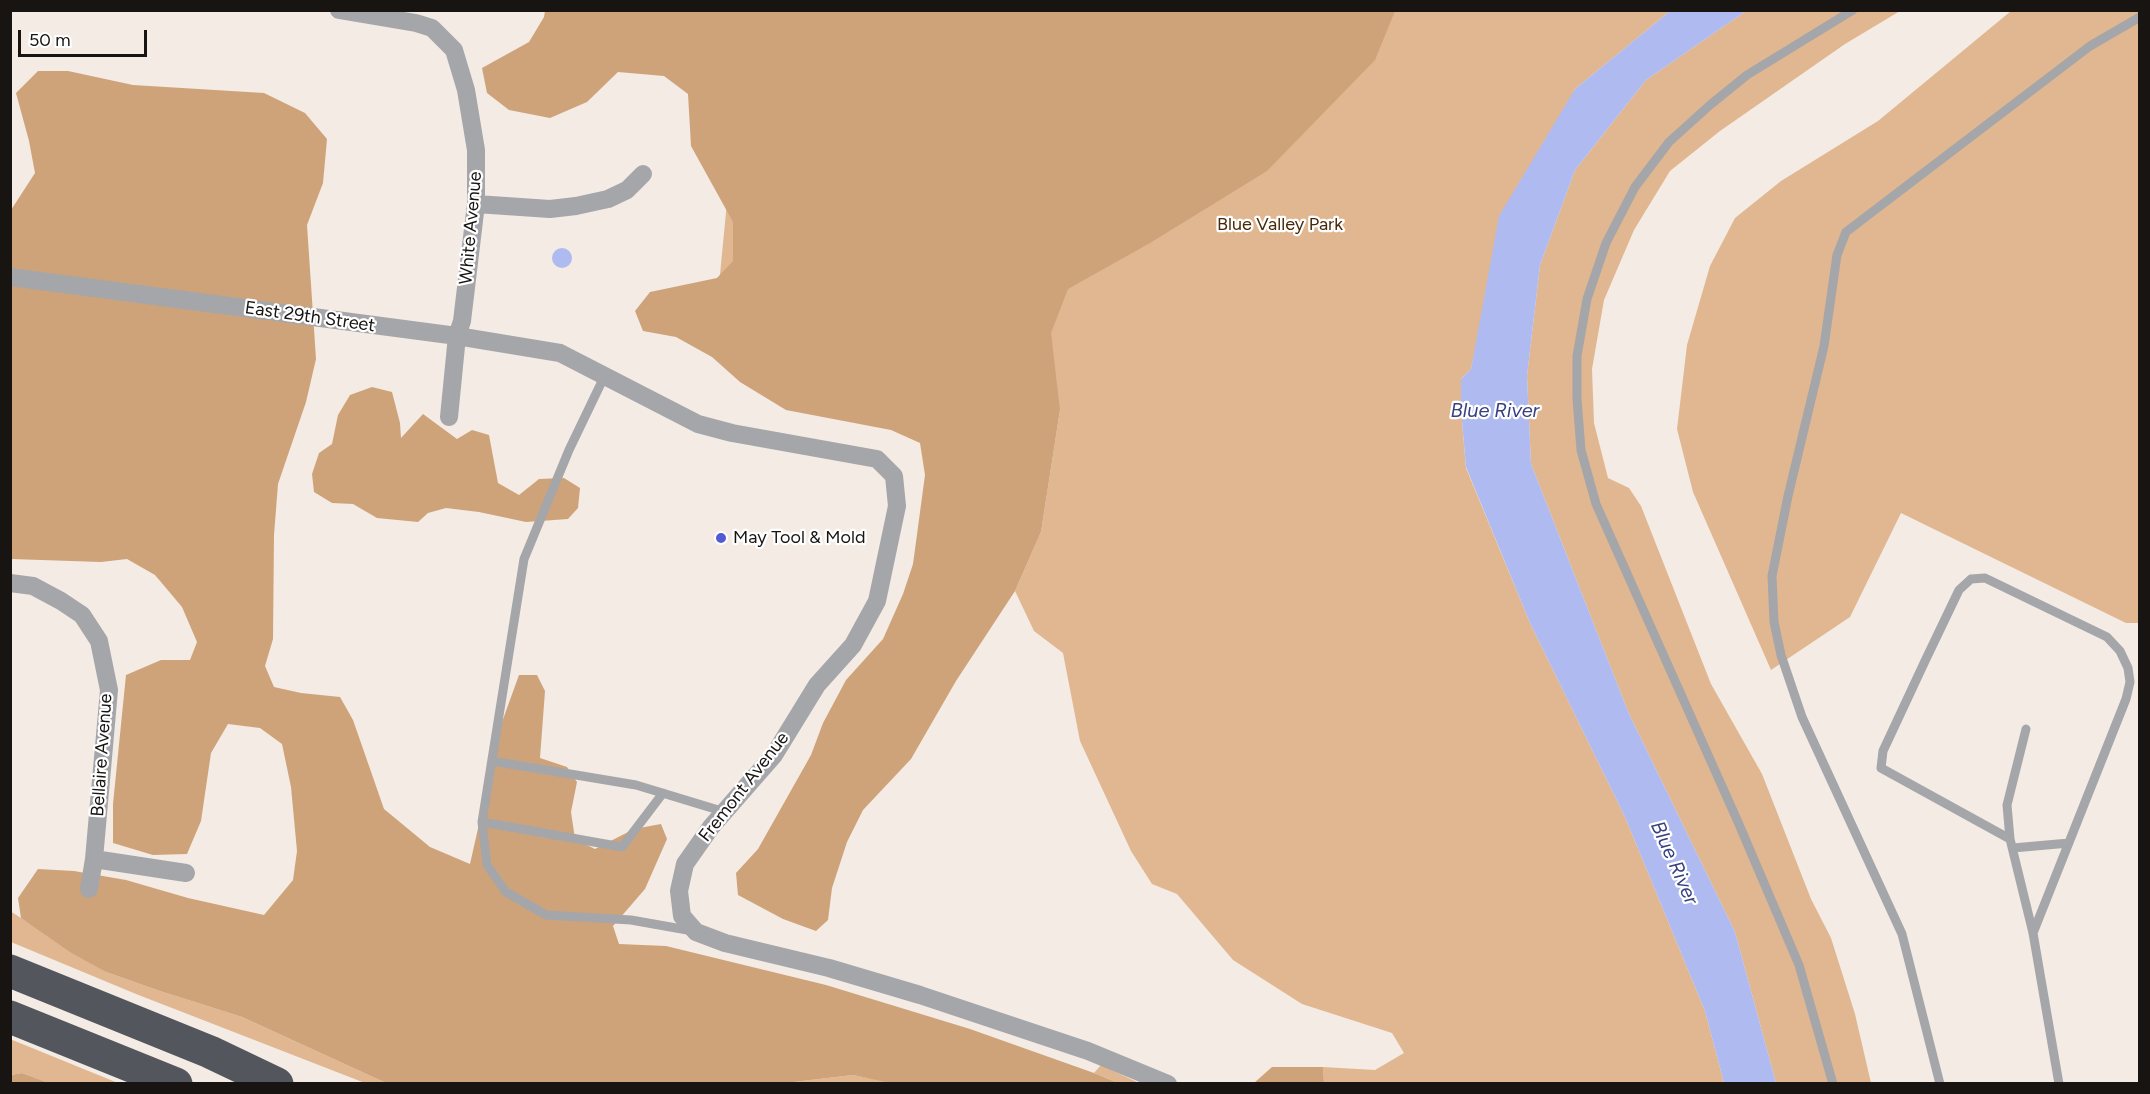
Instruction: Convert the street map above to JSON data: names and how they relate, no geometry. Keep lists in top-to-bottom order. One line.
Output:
{"streets":{"street":["White Avenue","East 29th Street","Bellaire Avenue","Fremont Avenue"]},"crossings":[["White Avenue","East 29th Street"],["East 29th Street","Fremont Avenue"]],"water":["Blue River"],"parks":["Blue Valley Park"],"places":["May Tool & Mold"],"scale_bar":"50 m"}
